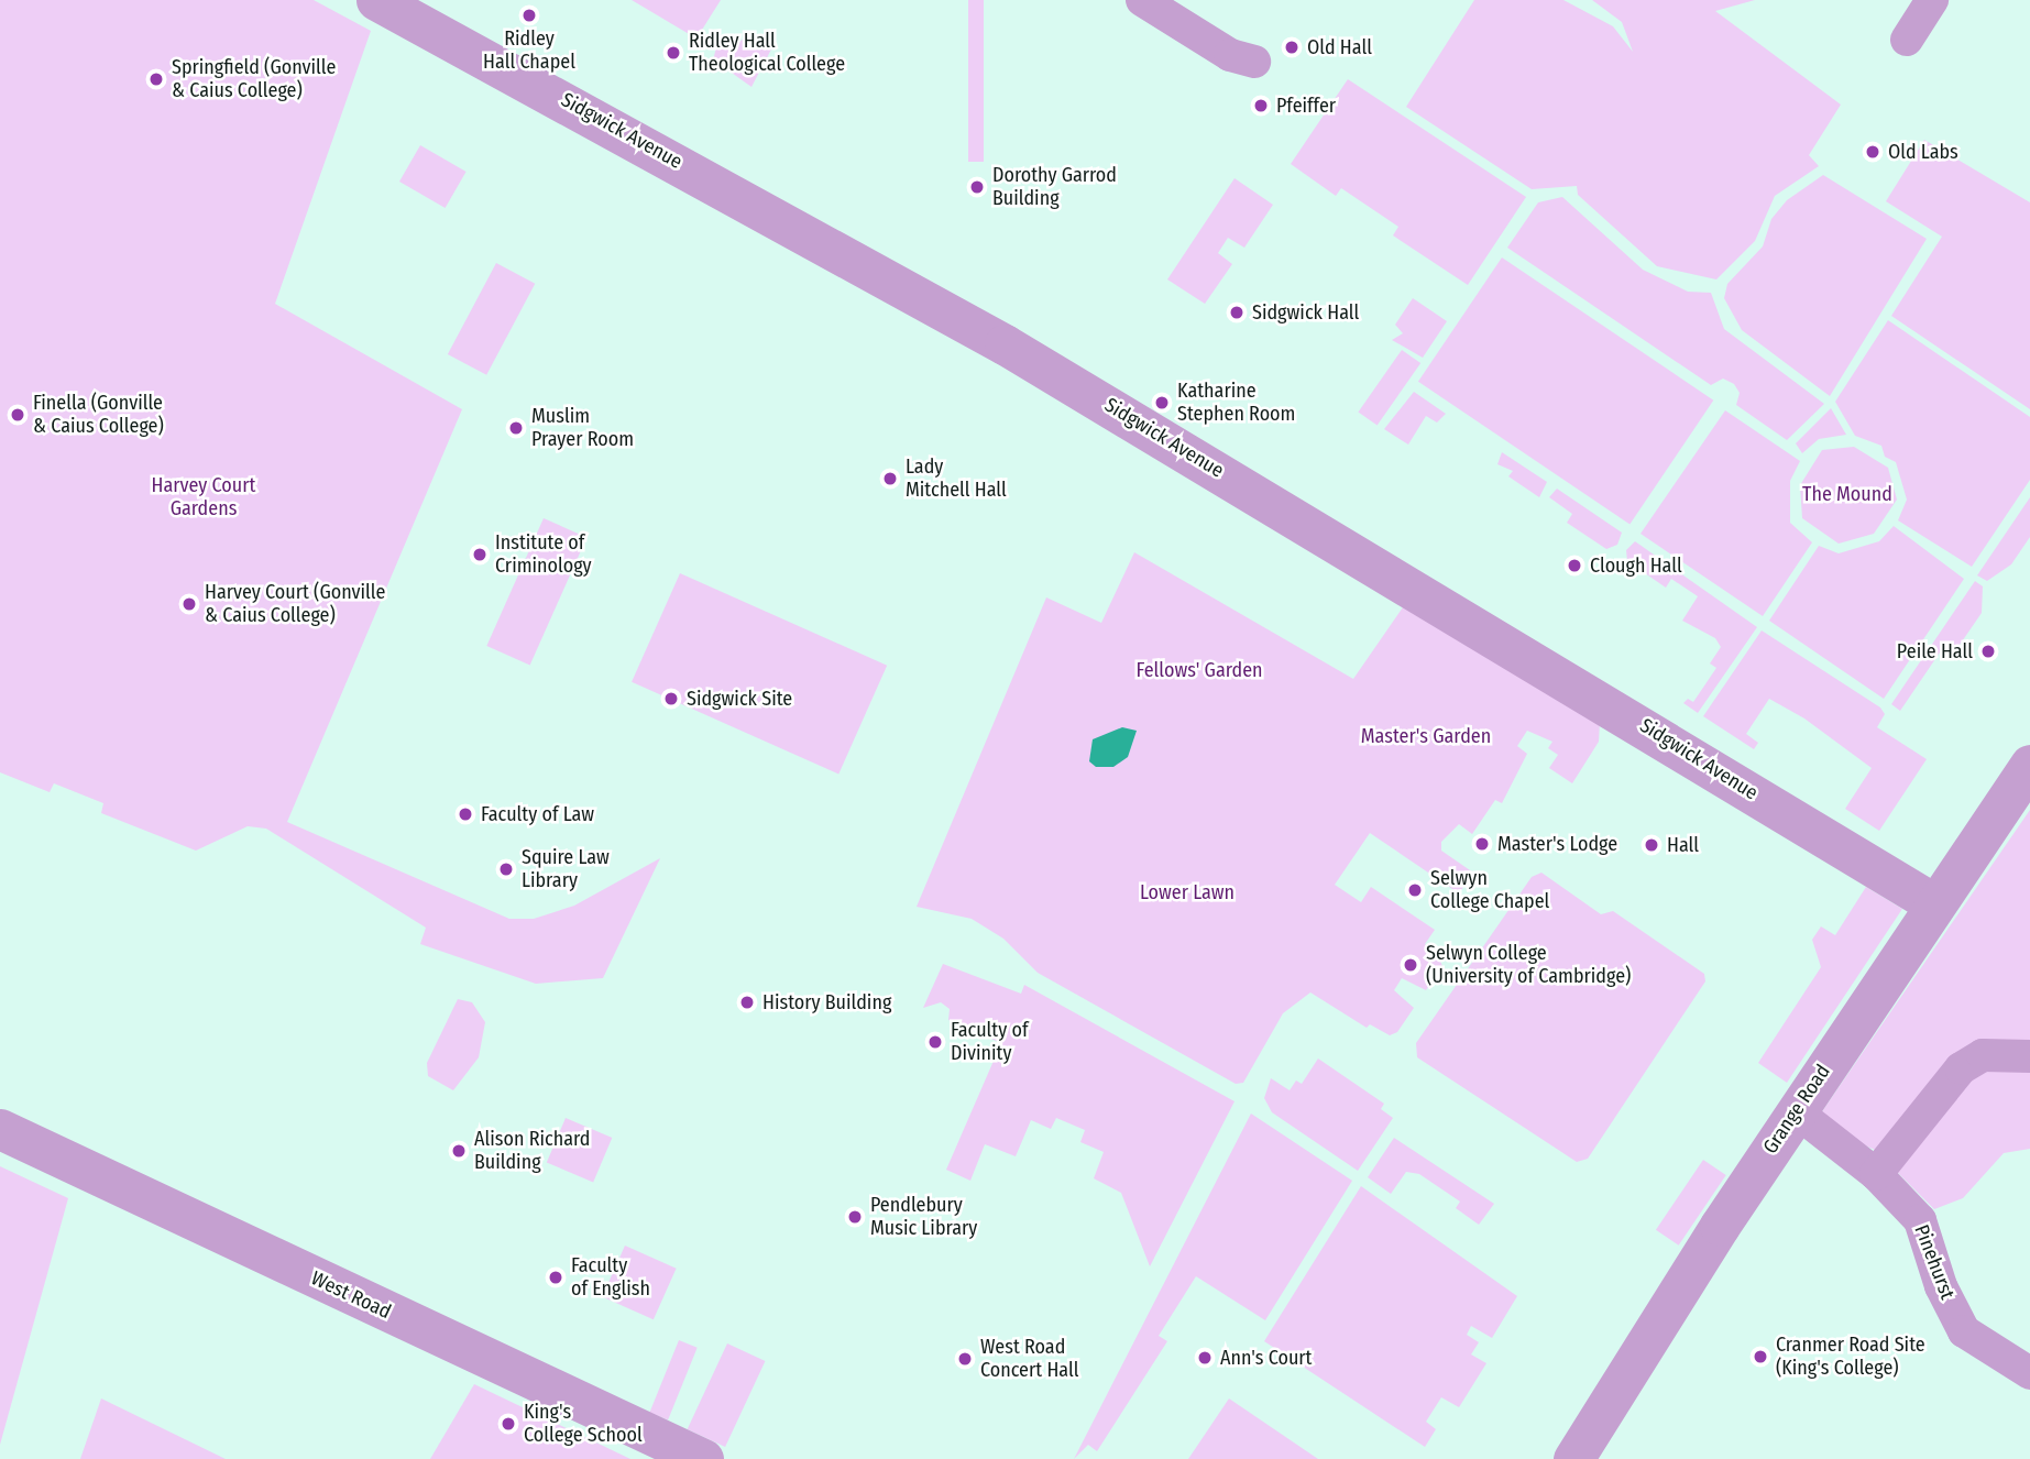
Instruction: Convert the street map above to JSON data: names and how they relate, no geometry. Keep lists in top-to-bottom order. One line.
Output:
{"streets":{"street":["Sidgwick Avenue","Grange Road","Pinehurst","West Road"]},"crossings":[["Sidgwick Avenue","Grange Road"],["Grange Road","Pinehurst"]],"parks":["Harvey Court Gardens","The Mound","Fellows' Garden","Master's Garden","Lower Lawn"],"places":["Ridley Hall Chapel","Old Hall","Ridley Hall Theological College","Springfield (Gonville & Caius College)","Pfeiffer","Old Labs","Dorothy Garrod Building","Sidgwick Hall","Katharine Stephen Room","Finella (Gonville & Caius College)","Muslim Prayer Room","Lady Mitchell Hall","Institute of Criminology","Clough Hall","Harvey Court (Gonville & Caius College)","Peile Hall","Sidgwick Site","Faculty of Law","Master's Lodge","Hall","Squire Law Library","Selwyn College Chapel","Selwyn College (University of Cambridge)","History Building","Faculty of Divinity","Alison Richard Building","Pendlebury Music Library","Faculty of English","Cranmer Road Site (King's College)","Ann's Court","West Road Concert Hall","King's College School"]}
